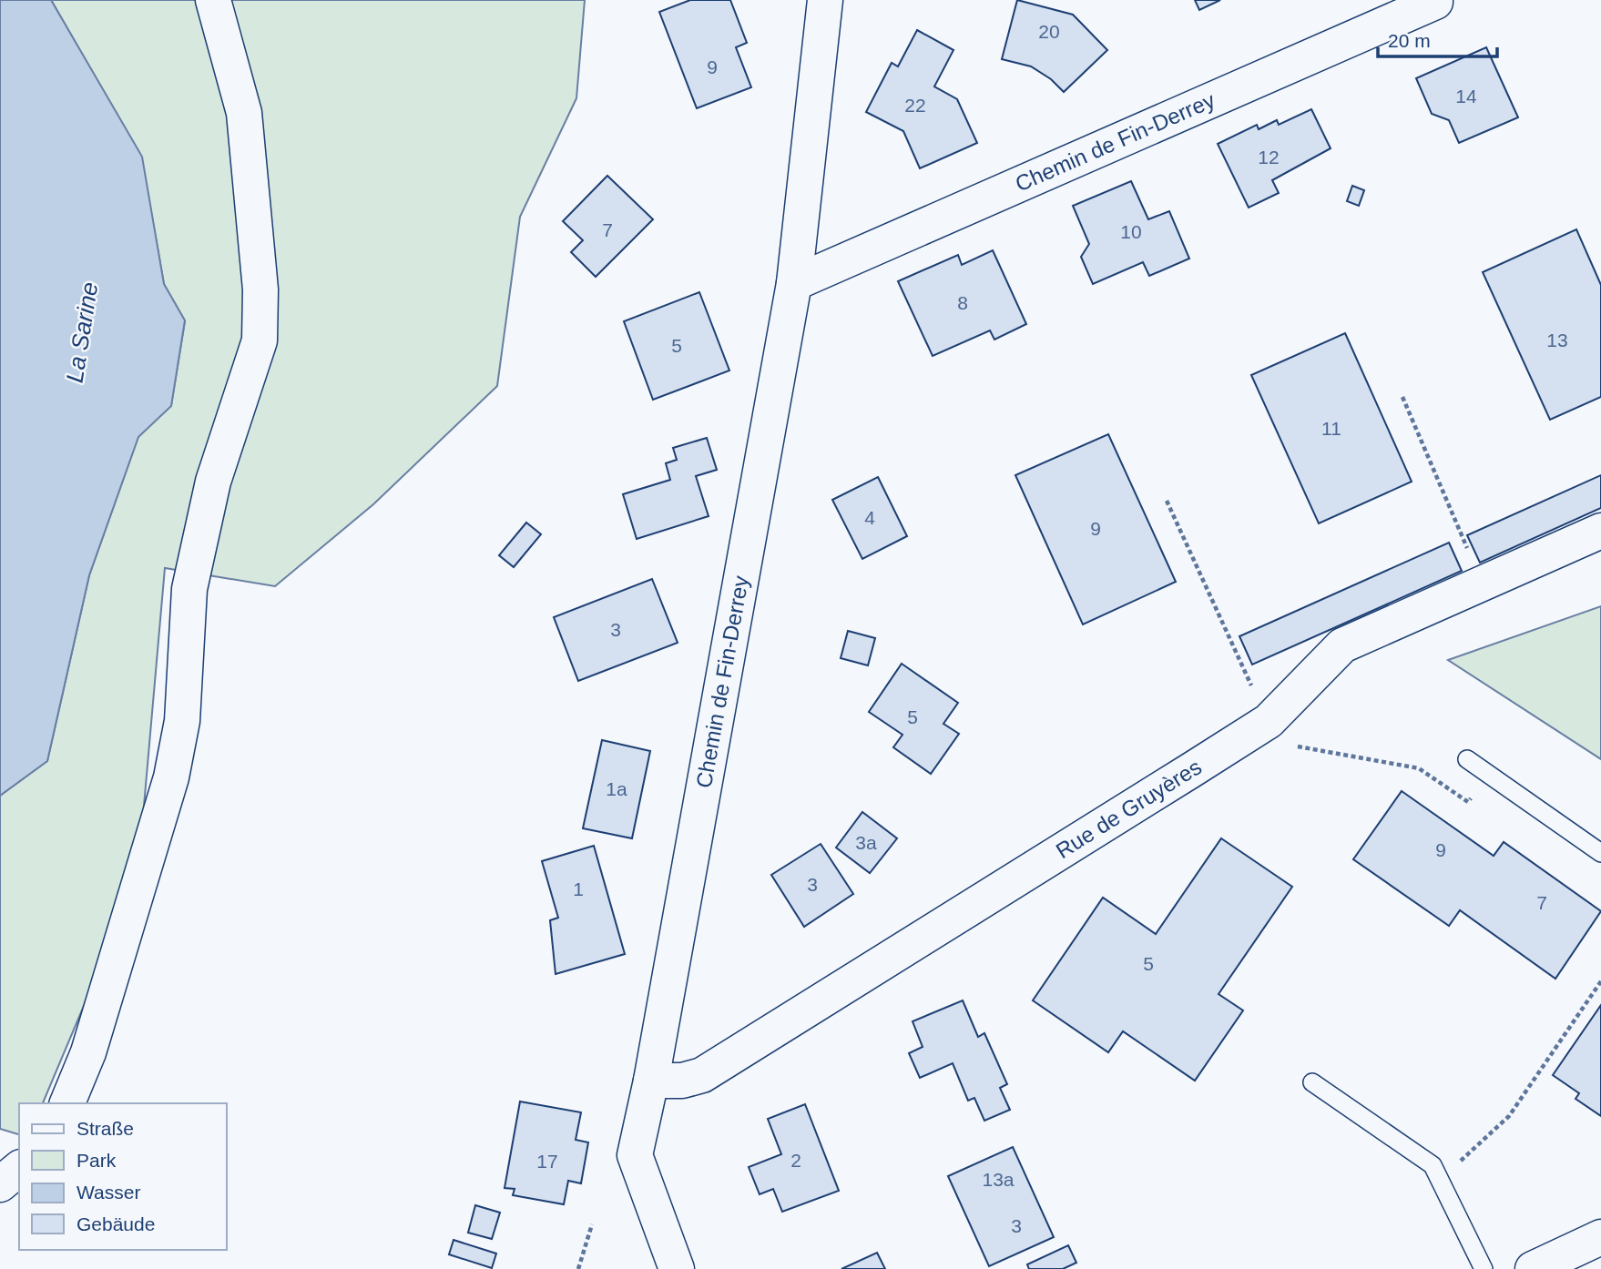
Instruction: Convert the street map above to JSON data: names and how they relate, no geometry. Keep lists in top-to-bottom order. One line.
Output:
{"streets":{"street":["Chemin de Fin-Derrey","Rue de Gruyères"]},"crossings":[["Chemin de Fin-Derrey","Rue de Gruyères"]],"water":["La Sarine"],"house_numbers":["20","9","14","22","12","7","10","8","13","5","11","4","9","3","5","1a","3a","9","3","1","7","5","2","17","13a","3"],"legend":["Straße","Park","Wasser","Gebäude"],"scale_bar":"20 m"}
